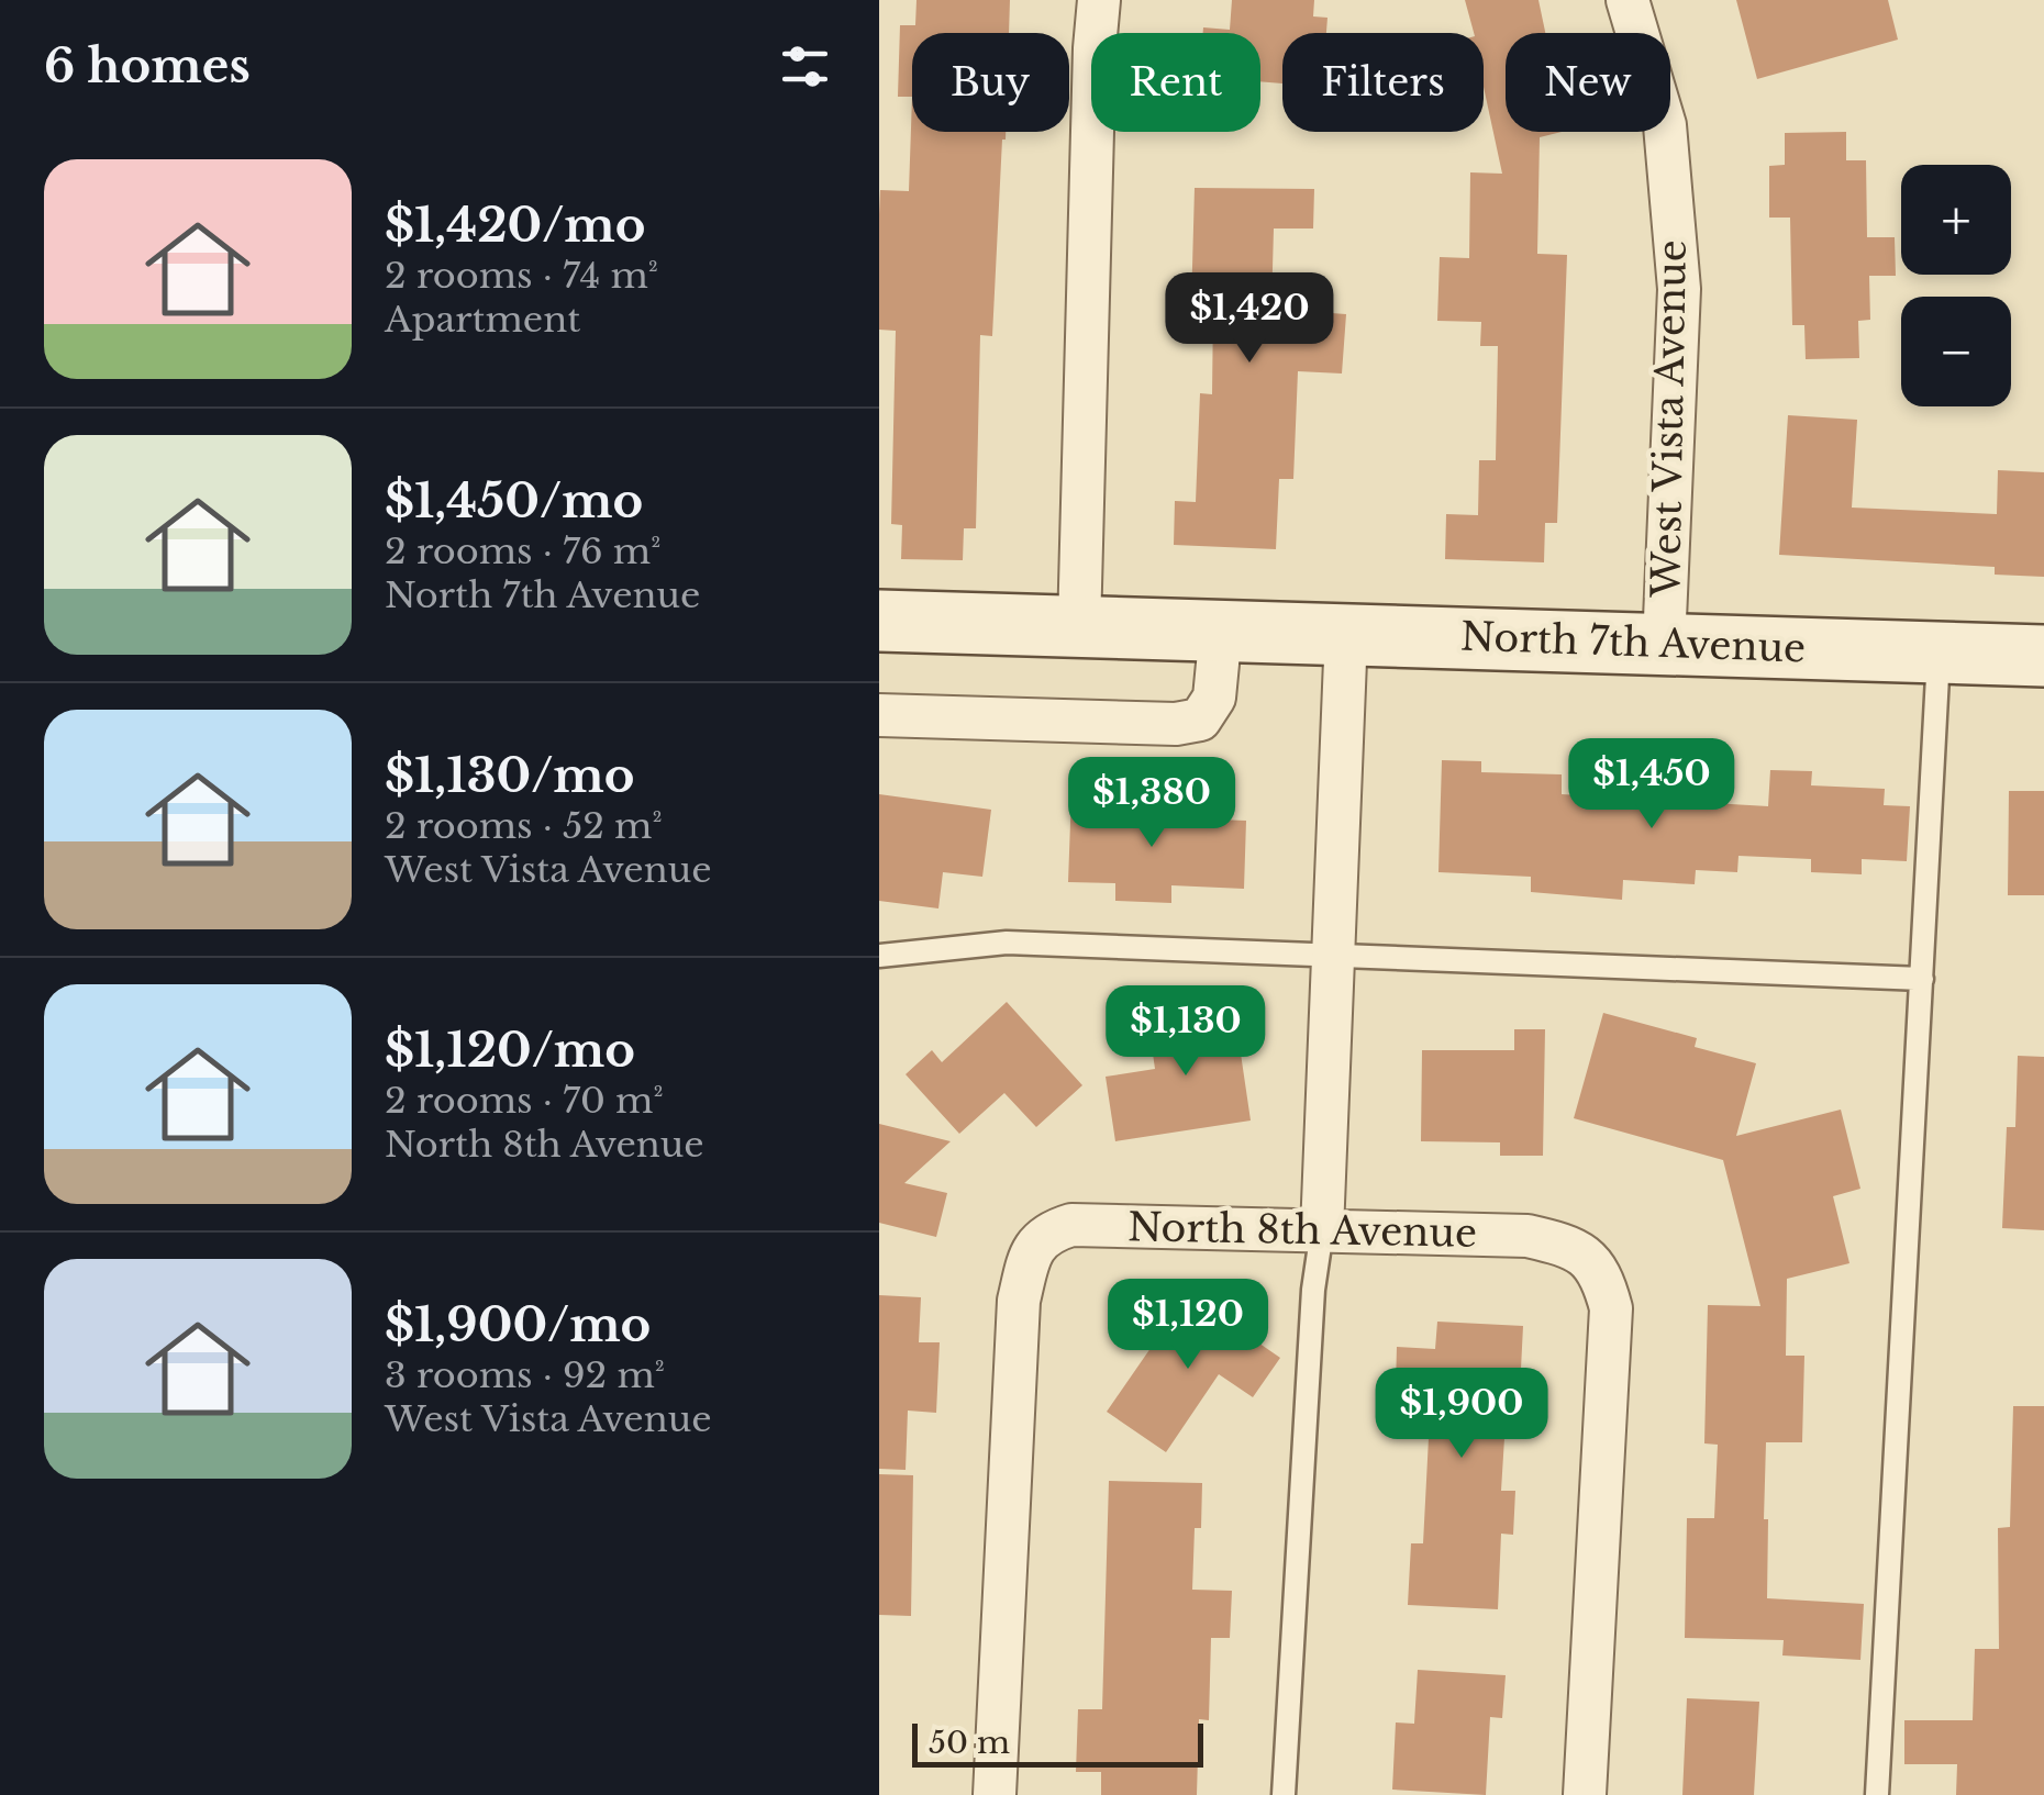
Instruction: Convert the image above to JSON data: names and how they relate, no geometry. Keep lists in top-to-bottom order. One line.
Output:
{"streets":{"main road":["North 7th Avenue"],"street":["West Vista Avenue","North 8th Avenue"]},"crossings":[["West Vista Avenue","North 7th Avenue"]],"scale_bar":"50 m","page":{"heading":"6 homes","chip":["Buy","Rent","Filters","New"],"list":[{"name":"$1,420/mo","note":"2 rooms · 74 m² · Apartment"},{"name":"$1,450/mo","note":"2 rooms · 76 m² · North 7th Avenue"},{"name":"$1,130/mo","note":"2 rooms · 52 m² · West Vista Avenue"},{"name":"$1,120/mo","note":"2 rooms · 70 m² · North 8th Avenue"},{"name":"$1,900/mo","note":"3 rooms · 92 m² · West Vista Avenue"}],"map_buttons":["+","−"],"price":["$1,420","$1,450","$1,380","$1,130","$1,120","$1,900"],"scale":"50 m"}}
